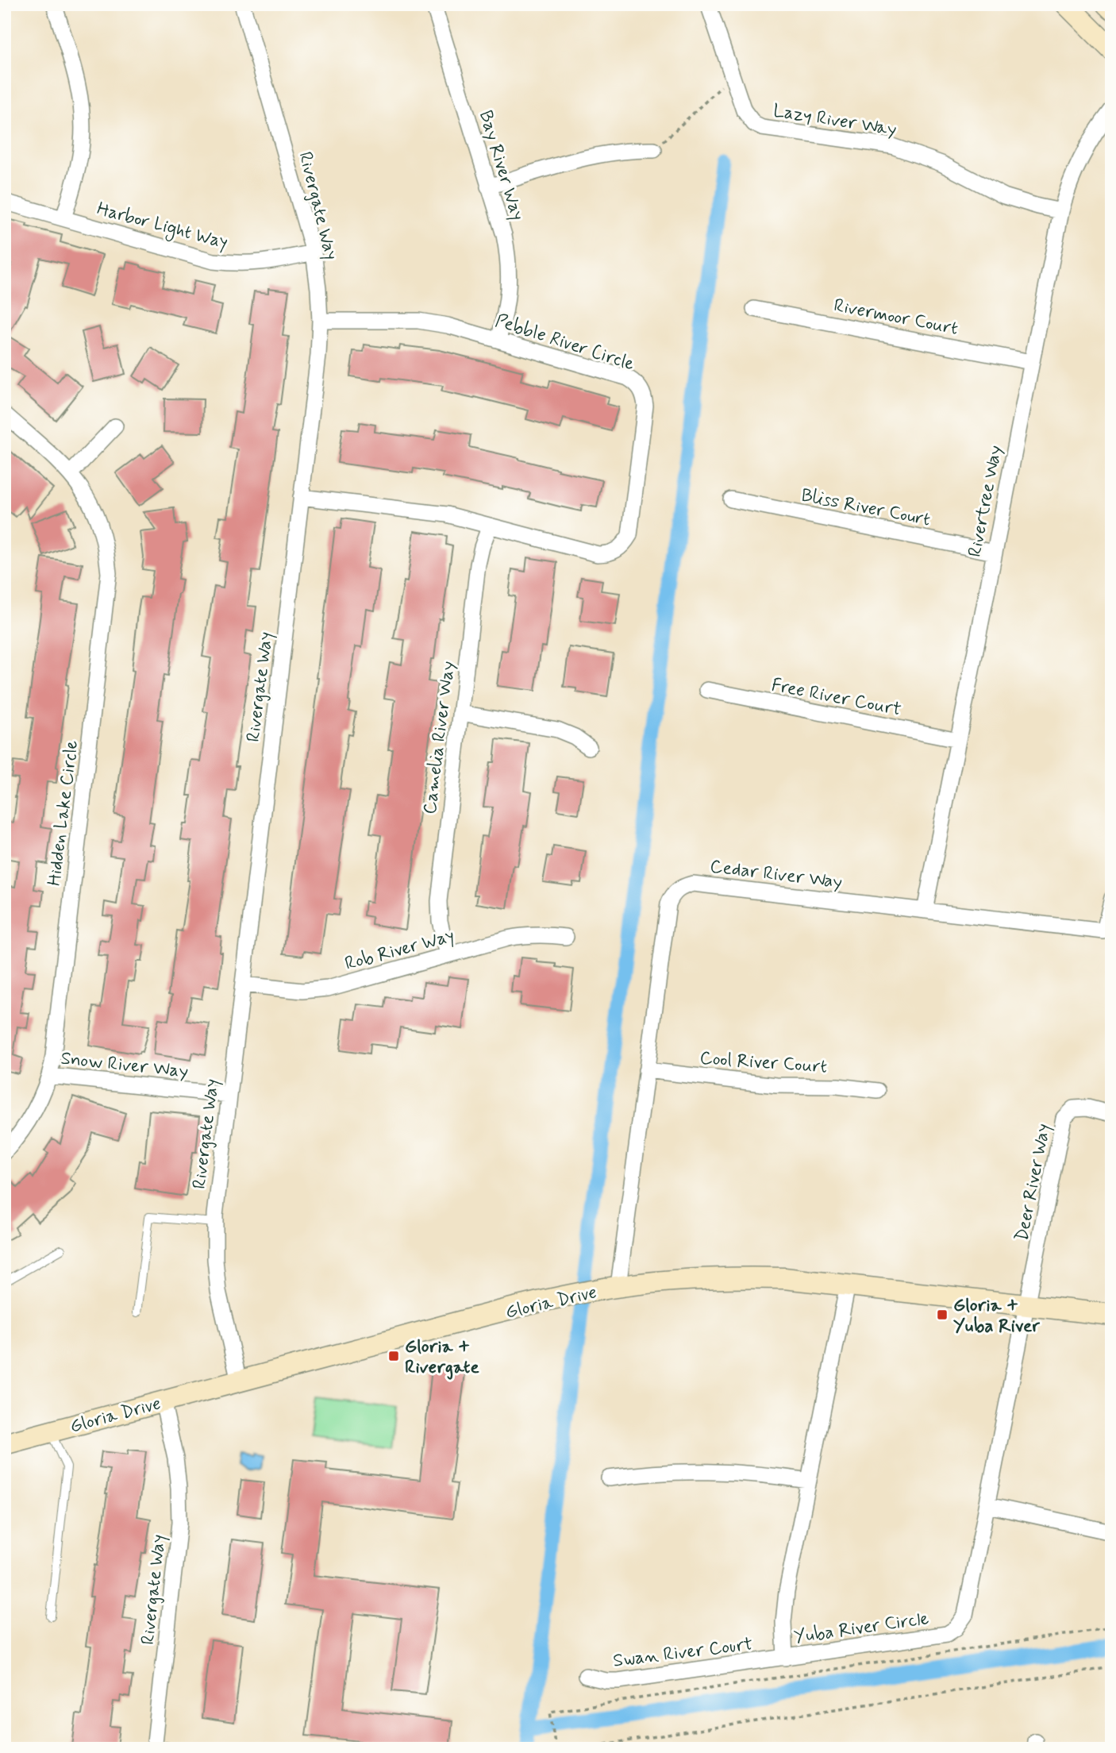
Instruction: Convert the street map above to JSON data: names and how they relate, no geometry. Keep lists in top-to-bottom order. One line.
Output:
{"streets":{"street":["Lazy River Way","Bay River Way","Rivergate Way","Harbor Light Way","Rivermoor Court","Pebble River Circle","Rivertree Way","Bliss River Court","Free River Court","Camelia River Way","Hidden Lake Circle","Cedar River Way","Rob River Way","Cool River Court","Snow River Way","Deer River Way","Gloria Drive","Yuba River Circle","Swan River Court"]},"crossings":[["Lazy River Way","Rivertree Way"],["Bay River Way","Pebble River Circle"],["Rivergate Way","Harbor Light Way"],["Rivergate Way","Pebble River Circle"],["Rivergate Way","Rob River Way"],["Rivergate Way","Snow River Way"],["Rivergate Way","Gloria Drive"],["Rivermoor Court","Rivertree Way"],["Pebble River Circle","Camelia River Way"],["Rivertree Way","Bliss River Court"],["Rivertree Way","Free River Court"],["Rivertree Way","Cedar River Way"],["Camelia River Way","Rob River Way"],["Hidden Lake Circle","Snow River Way"],["Cedar River Way","Cool River Court"],["Cedar River Way","Gloria Drive"],["Deer River Way","Gloria Drive"],["Deer River Way","Yuba River Circle"],["Gloria Drive","Yuba River Circle"],["Yuba River Circle","Swan River Court"]],"places":{"transit":["Gloria + Yuba River","Gloria + Rivergate"]}}
